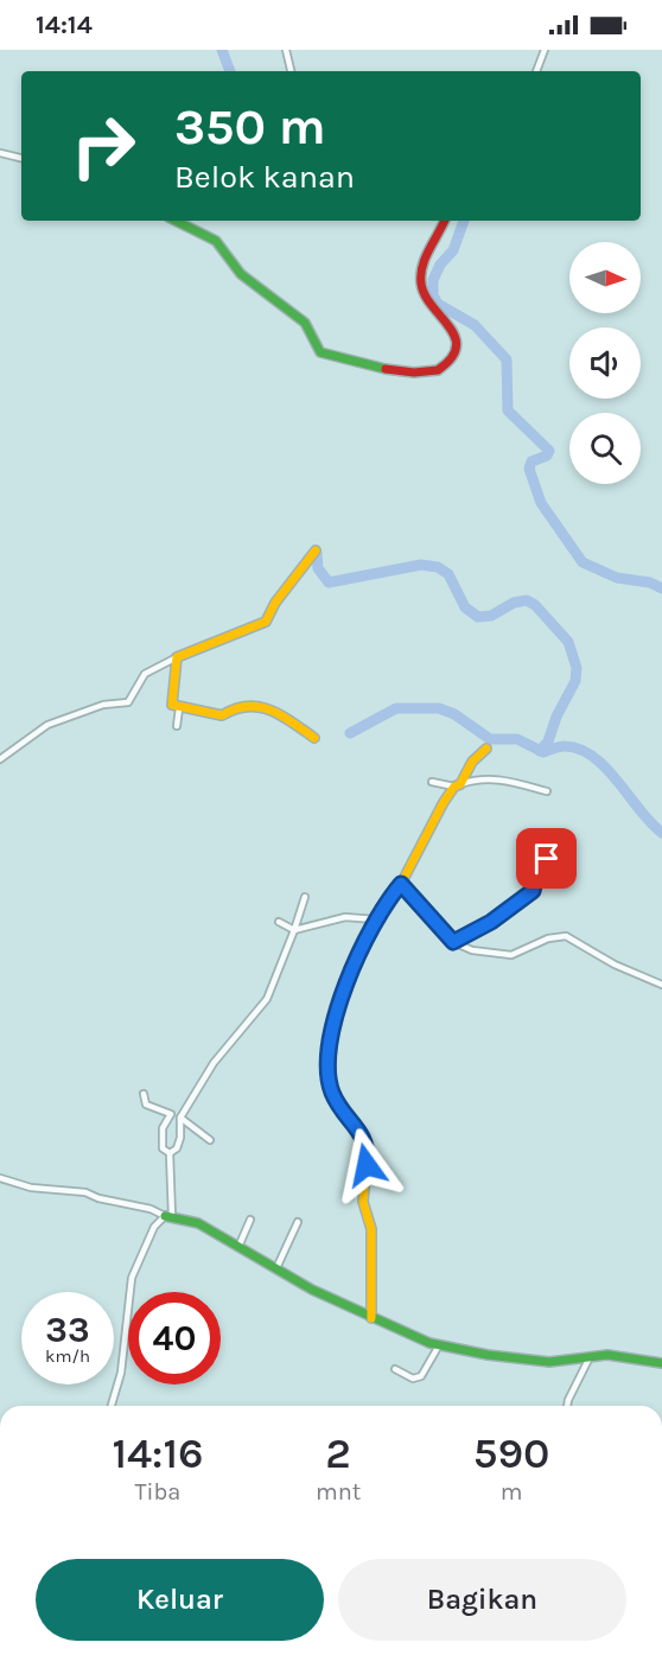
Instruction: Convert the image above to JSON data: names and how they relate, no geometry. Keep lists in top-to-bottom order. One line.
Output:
{"north":"right","page":{"status":"14:14","turn":["350 m","Belok kanan"],"speed":"33 km/h","limit":"40","eta":["14:16","Tiba","2","mnt","590","m"],"buttons":["Keluar","Bagikan"]}}
